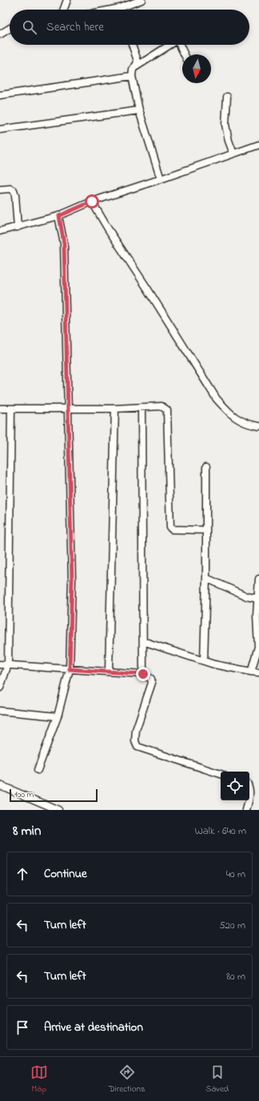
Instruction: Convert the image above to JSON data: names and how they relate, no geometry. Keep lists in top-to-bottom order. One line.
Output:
{"scale_bar":"100 m","north":"bottom","page":{"search":"Search here","scale":"100 m","heading":["8 min","Walk · 640 m"],"list":[["Continue","40 m"],["Turn left","520 m"],["Turn left","80 m"],"Arrive at destination"],"nav":["Map","Directions","Saved"]}}
